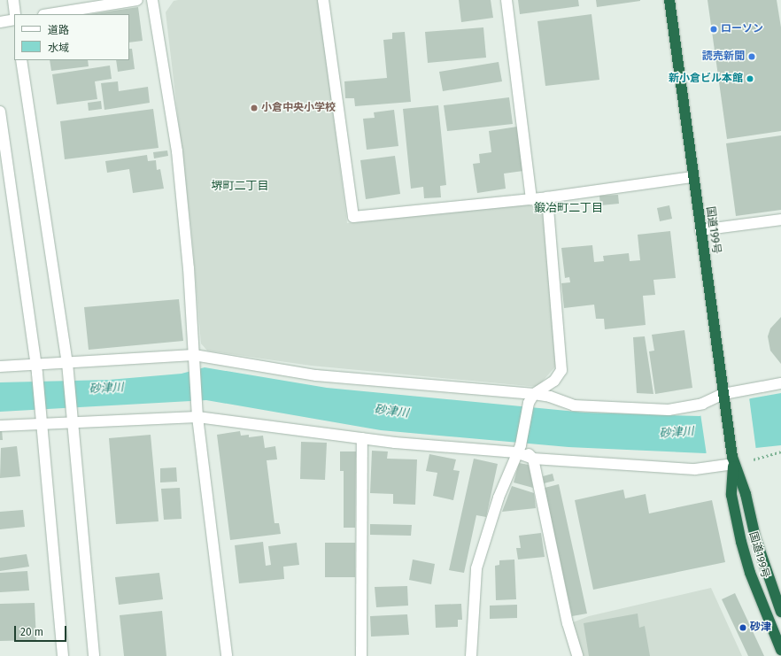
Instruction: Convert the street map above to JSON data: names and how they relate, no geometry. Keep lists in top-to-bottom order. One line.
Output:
{"streets":{"highway":["国道199号"]},"districts":["堺町二丁目","鍛冶町二丁目"],"water":["砂津川"],"places":["ローソン","読売新聞","新小倉ビル本館","小倉中央小学校","砂津"],"legend":["道路","水域"],"scale_bar":"20 m"}
